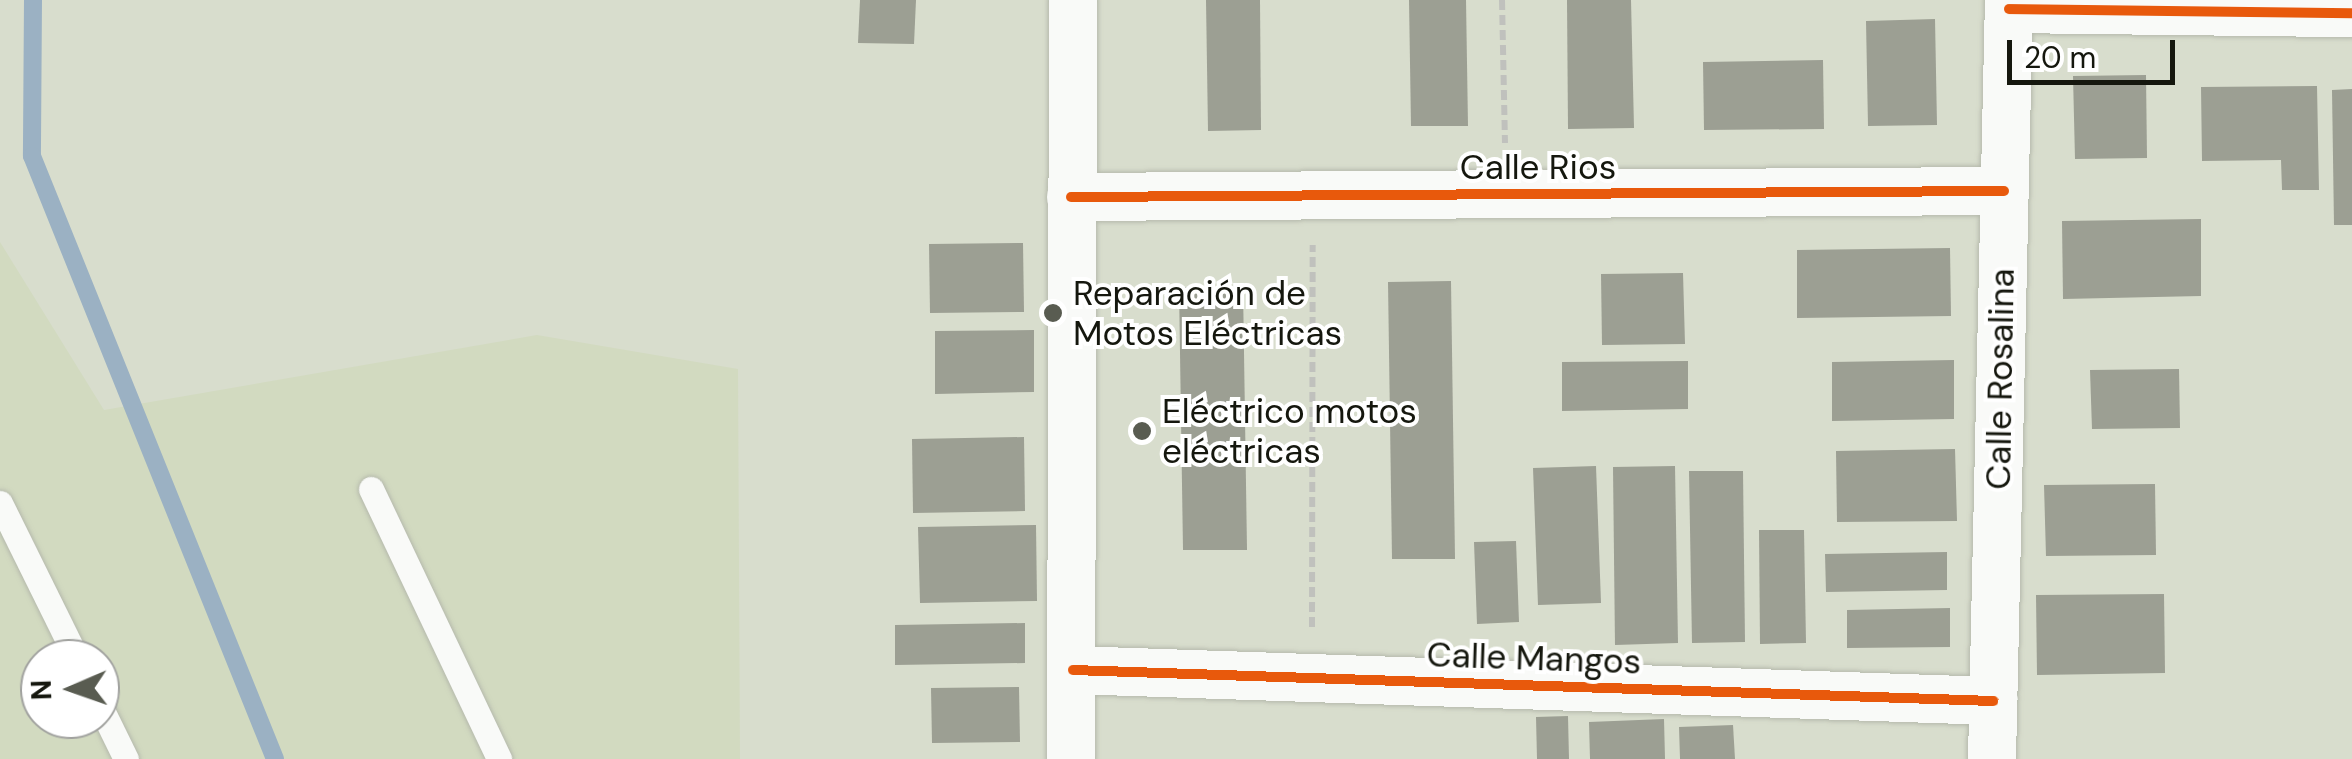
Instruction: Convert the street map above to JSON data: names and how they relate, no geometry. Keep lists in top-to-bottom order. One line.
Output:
{"streets":{"street":["Calle Rios","Calle Rosalina","Calle Mangos"]},"crossings":[["Calle Rios","Calle Rosalina"],["Calle Rosalina","Calle Mangos"]],"places":["Reparación de Motos Eléctricas","Eléctrico motos eléctricas"],"scale_bar":"20 m","north":"left"}
